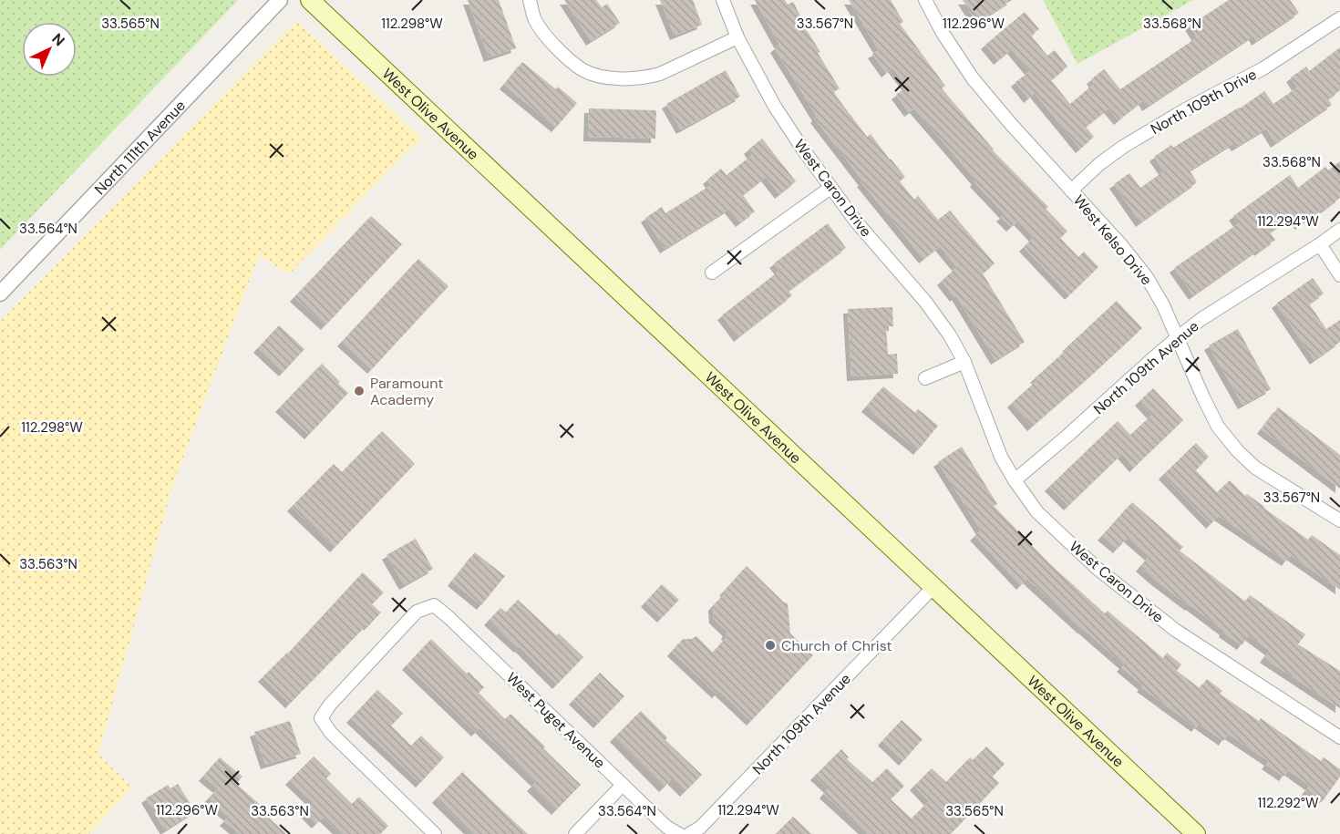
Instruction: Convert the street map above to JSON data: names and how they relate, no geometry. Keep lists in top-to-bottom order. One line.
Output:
{"streets":{"main road":["West Olive Avenue"],"street":["North 109th Drive","North 111th Avenue","West Caron Drive","West Kelso Drive","North 109th Avenue","West Puget Avenue"]},"crossings":[["North 109th Drive","West Kelso Drive"],["West Olive Avenue","North 109th Avenue"],["West Caron Drive","North 109th Avenue"],["West Kelso Drive","North 109th Avenue"]],"places":["Paramount Academy","Church of Christ"],"north":"top right","coordinates":["33.565°N","33.567°N","33.568°N","112.298°W","112.296°W","112.294°W","33.564°N","33.563°N","112.292°W"]}
